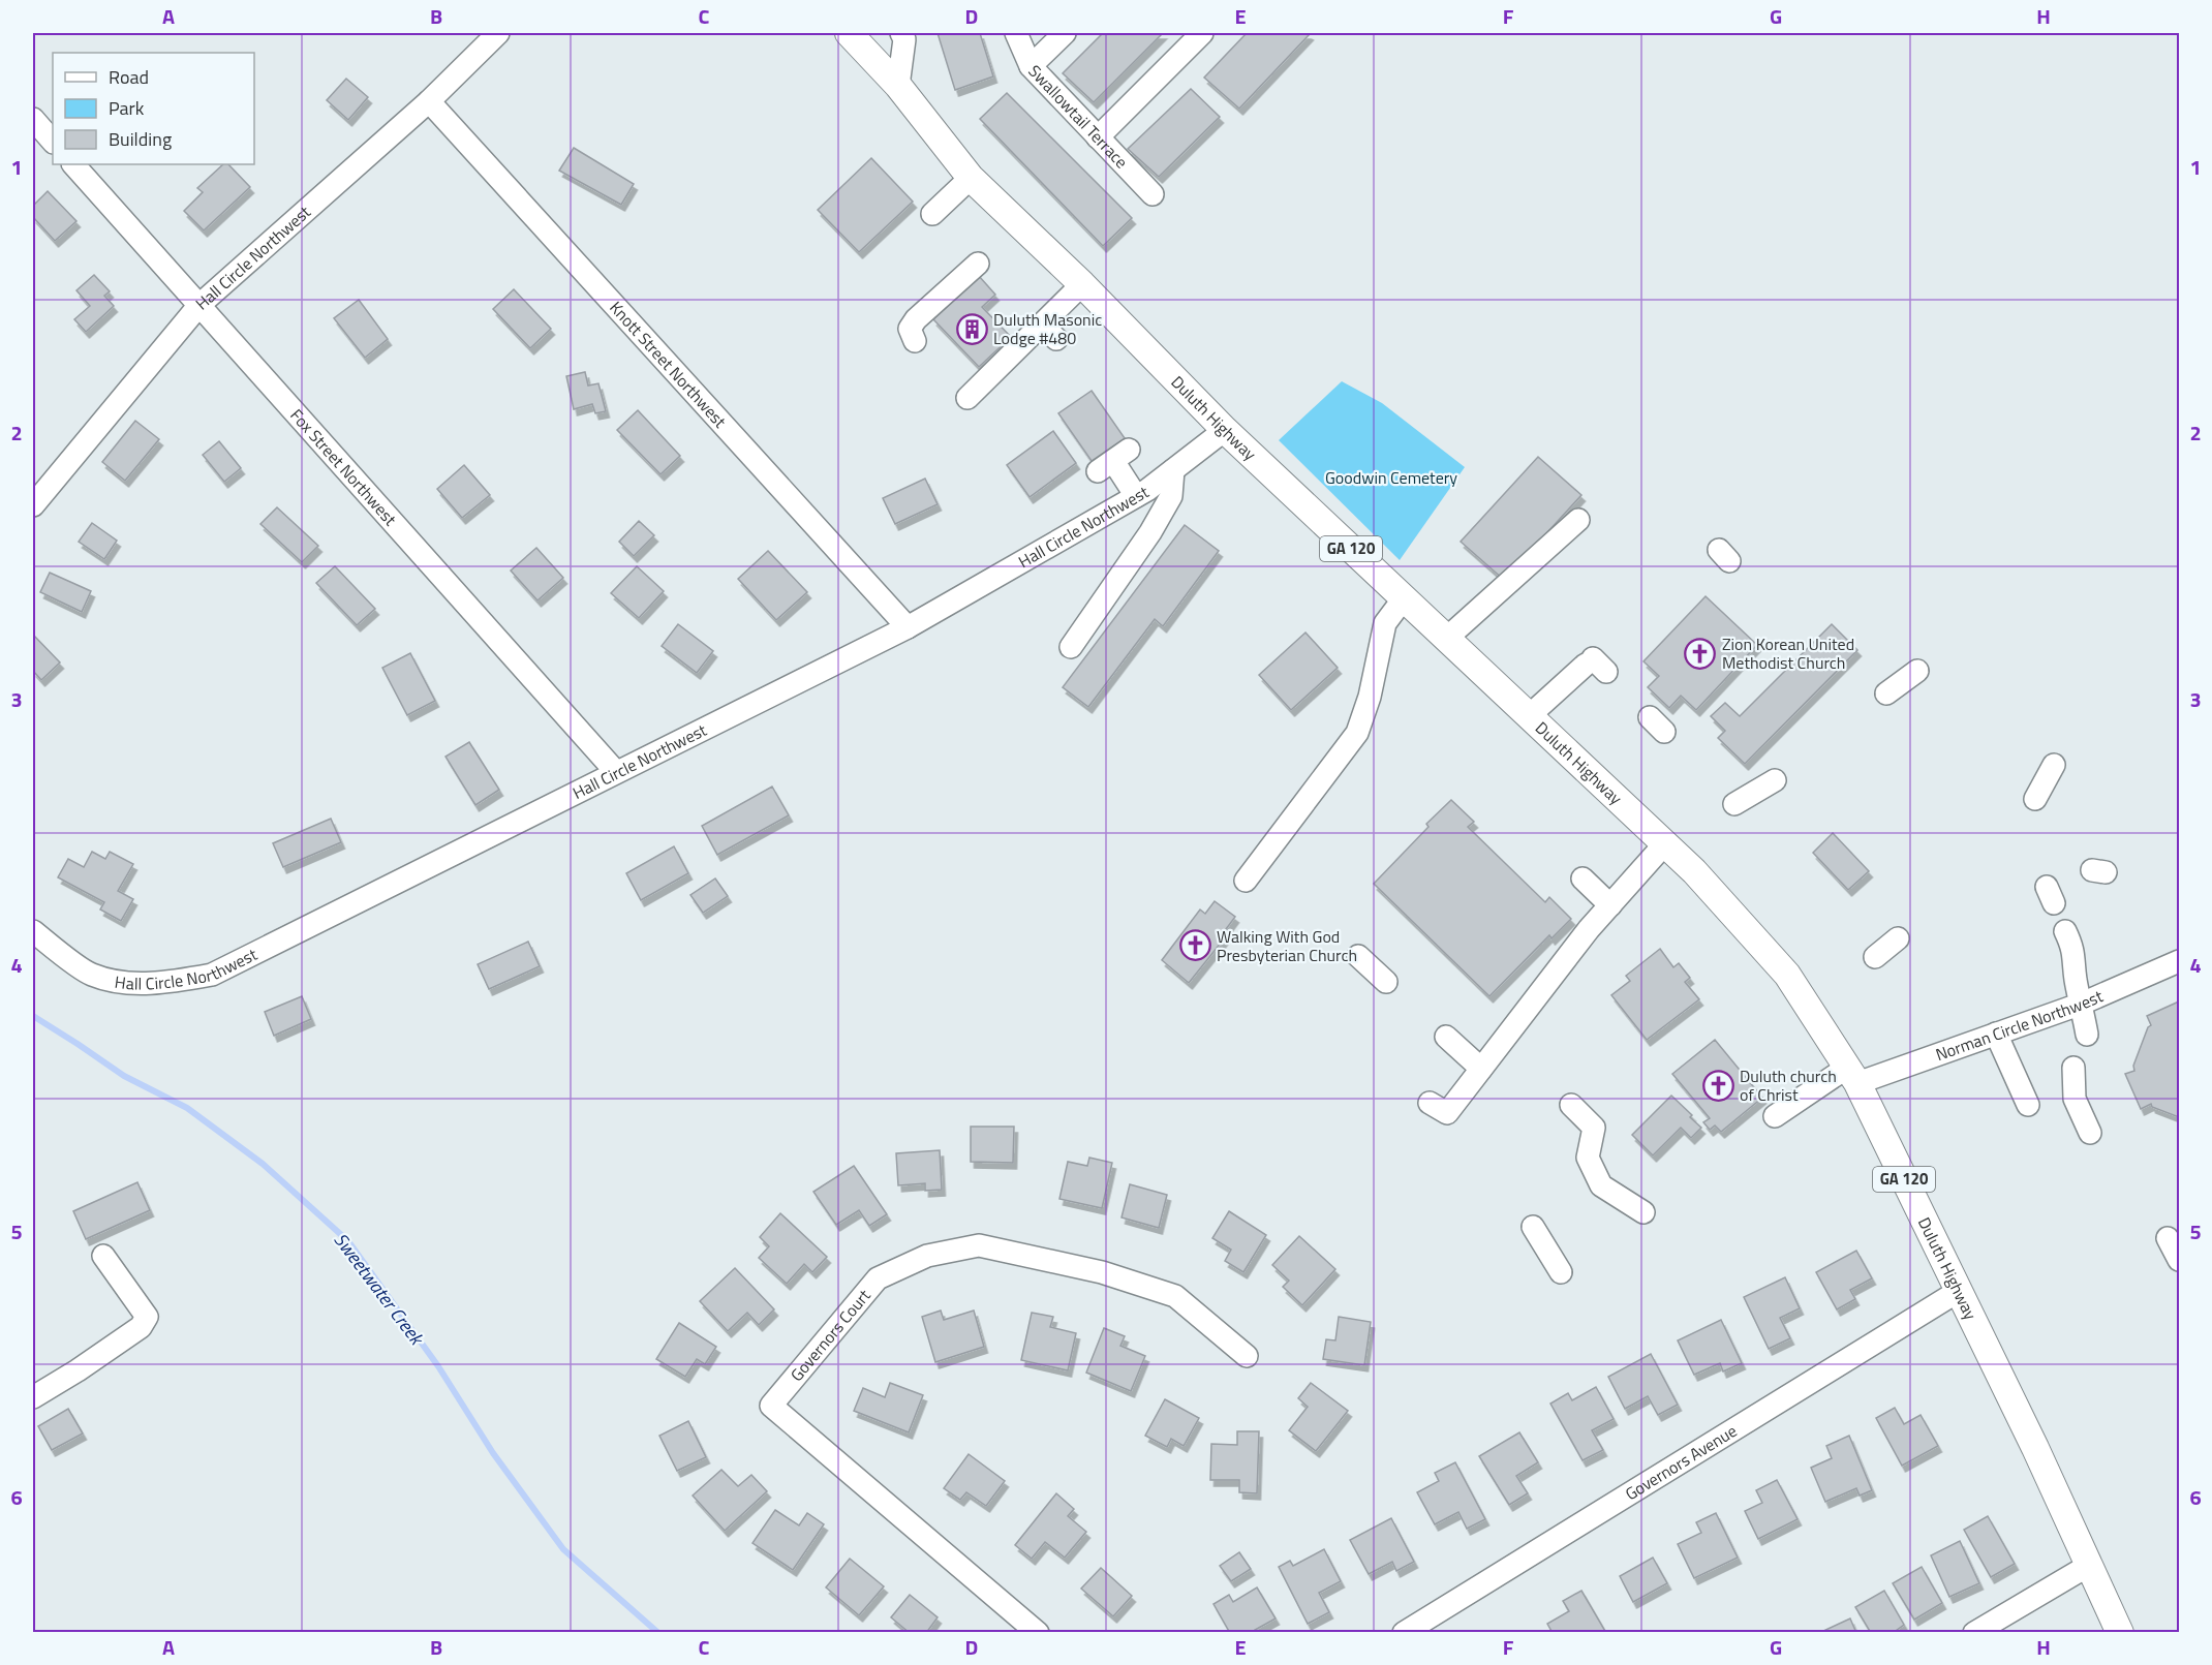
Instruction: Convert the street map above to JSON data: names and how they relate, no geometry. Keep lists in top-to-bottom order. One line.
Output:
{"streets":{"main road":["Duluth Highway","GA 120"],"street":["Swallowtail Terrace","Hall Circle Northwest","Knott Street Northwest","Fox Street Northwest","Norman Circle Northwest","Governors Court","Governors Avenue"]},"crossings":[["Hall Circle Northwest","Knott Street Northwest"],["Hall Circle Northwest","Duluth Highway"],["Hall Circle Northwest","Fox Street Northwest"],["Duluth Highway","Norman Circle Northwest"],["Duluth Highway","Governors Avenue"]],"water":["Sweetwater Creek"],"parks":["Goodwin Cemetery"],"places":{"building":["Duluth Masonic Lodge #480"],"church":["Zion Korean United Methodist Church","Walking With God Presbyterian Church","Duluth church of Christ"]},"legend":["Road","Park","Building"],"grid":{"columns":["A","B","C","D","E","F","G","H"],"rows":["1","2","3","4","5","6"]}}
